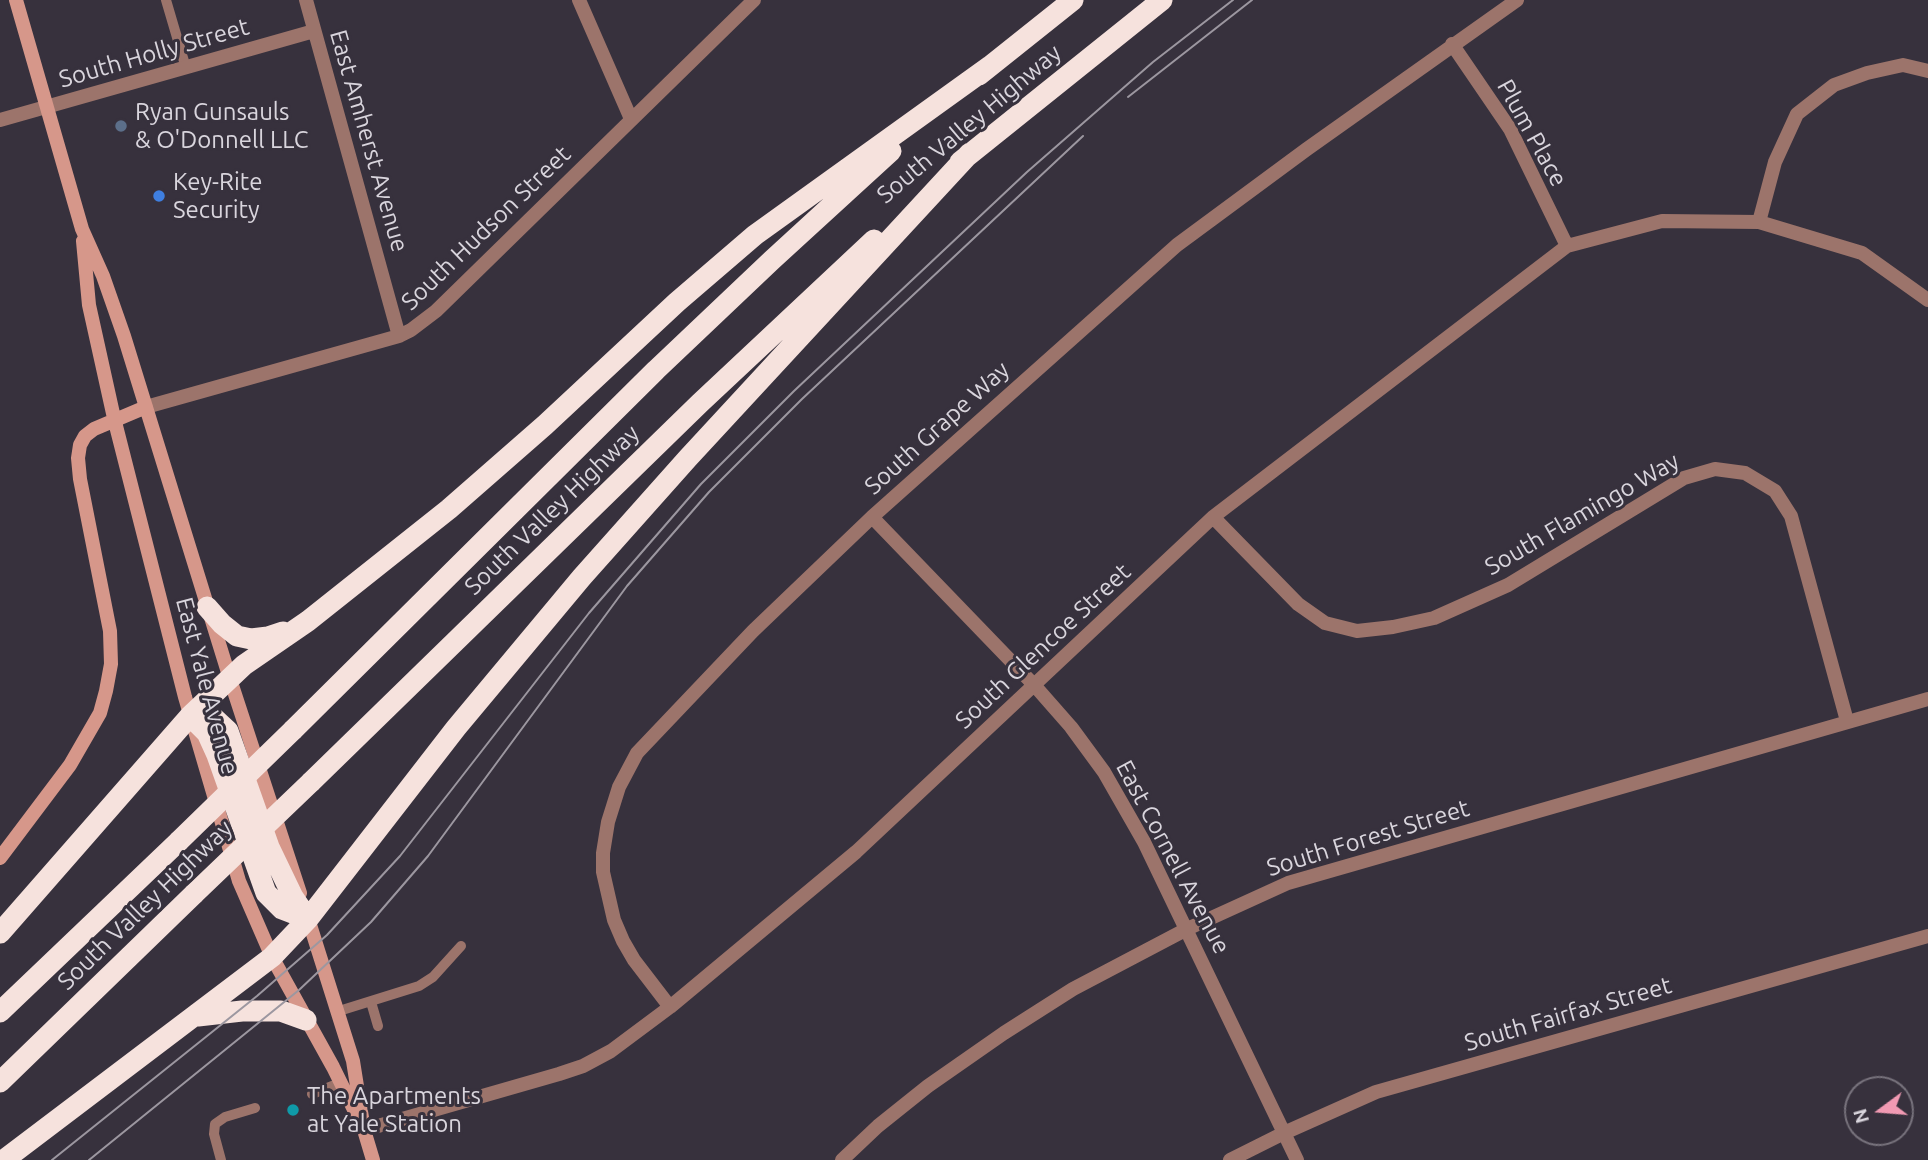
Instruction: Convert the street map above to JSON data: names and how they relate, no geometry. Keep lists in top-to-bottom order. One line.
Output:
{"streets":{"highway":["South Valley Highway"],"main road":["South Hudson Street","East Yale Avenue"],"street":["South Holly Street","Plum Place","East Amherst Avenue","South Grape Way","South Flamingo Way","South Glencoe Street","South Forest Street","East Cornell Avenue","South Fairfax Street"]},"crossings":[["South Holly Street","East Amherst Avenue"],["South Holly Street","East Yale Avenue"],["Plum Place","South Grape Way"],["Plum Place","South Glencoe Street"],["East Amherst Avenue","South Hudson Street"],["South Hudson Street","East Yale Avenue"],["South Grape Way","South Glencoe Street"],["South Grape Way","East Cornell Avenue"],["South Flamingo Way","South Glencoe Street"],["South Flamingo Way","South Forest Street"],["South Glencoe Street","East Yale Avenue"],["South Glencoe Street","East Cornell Avenue"],["South Forest Street","East Cornell Avenue"],["East Cornell Avenue","South Fairfax Street"]],"places":["Ryan Gunsauls & O'Donnell LLC","Key-Rite Security","The Apartments at Yale Station"],"north":"left"}
